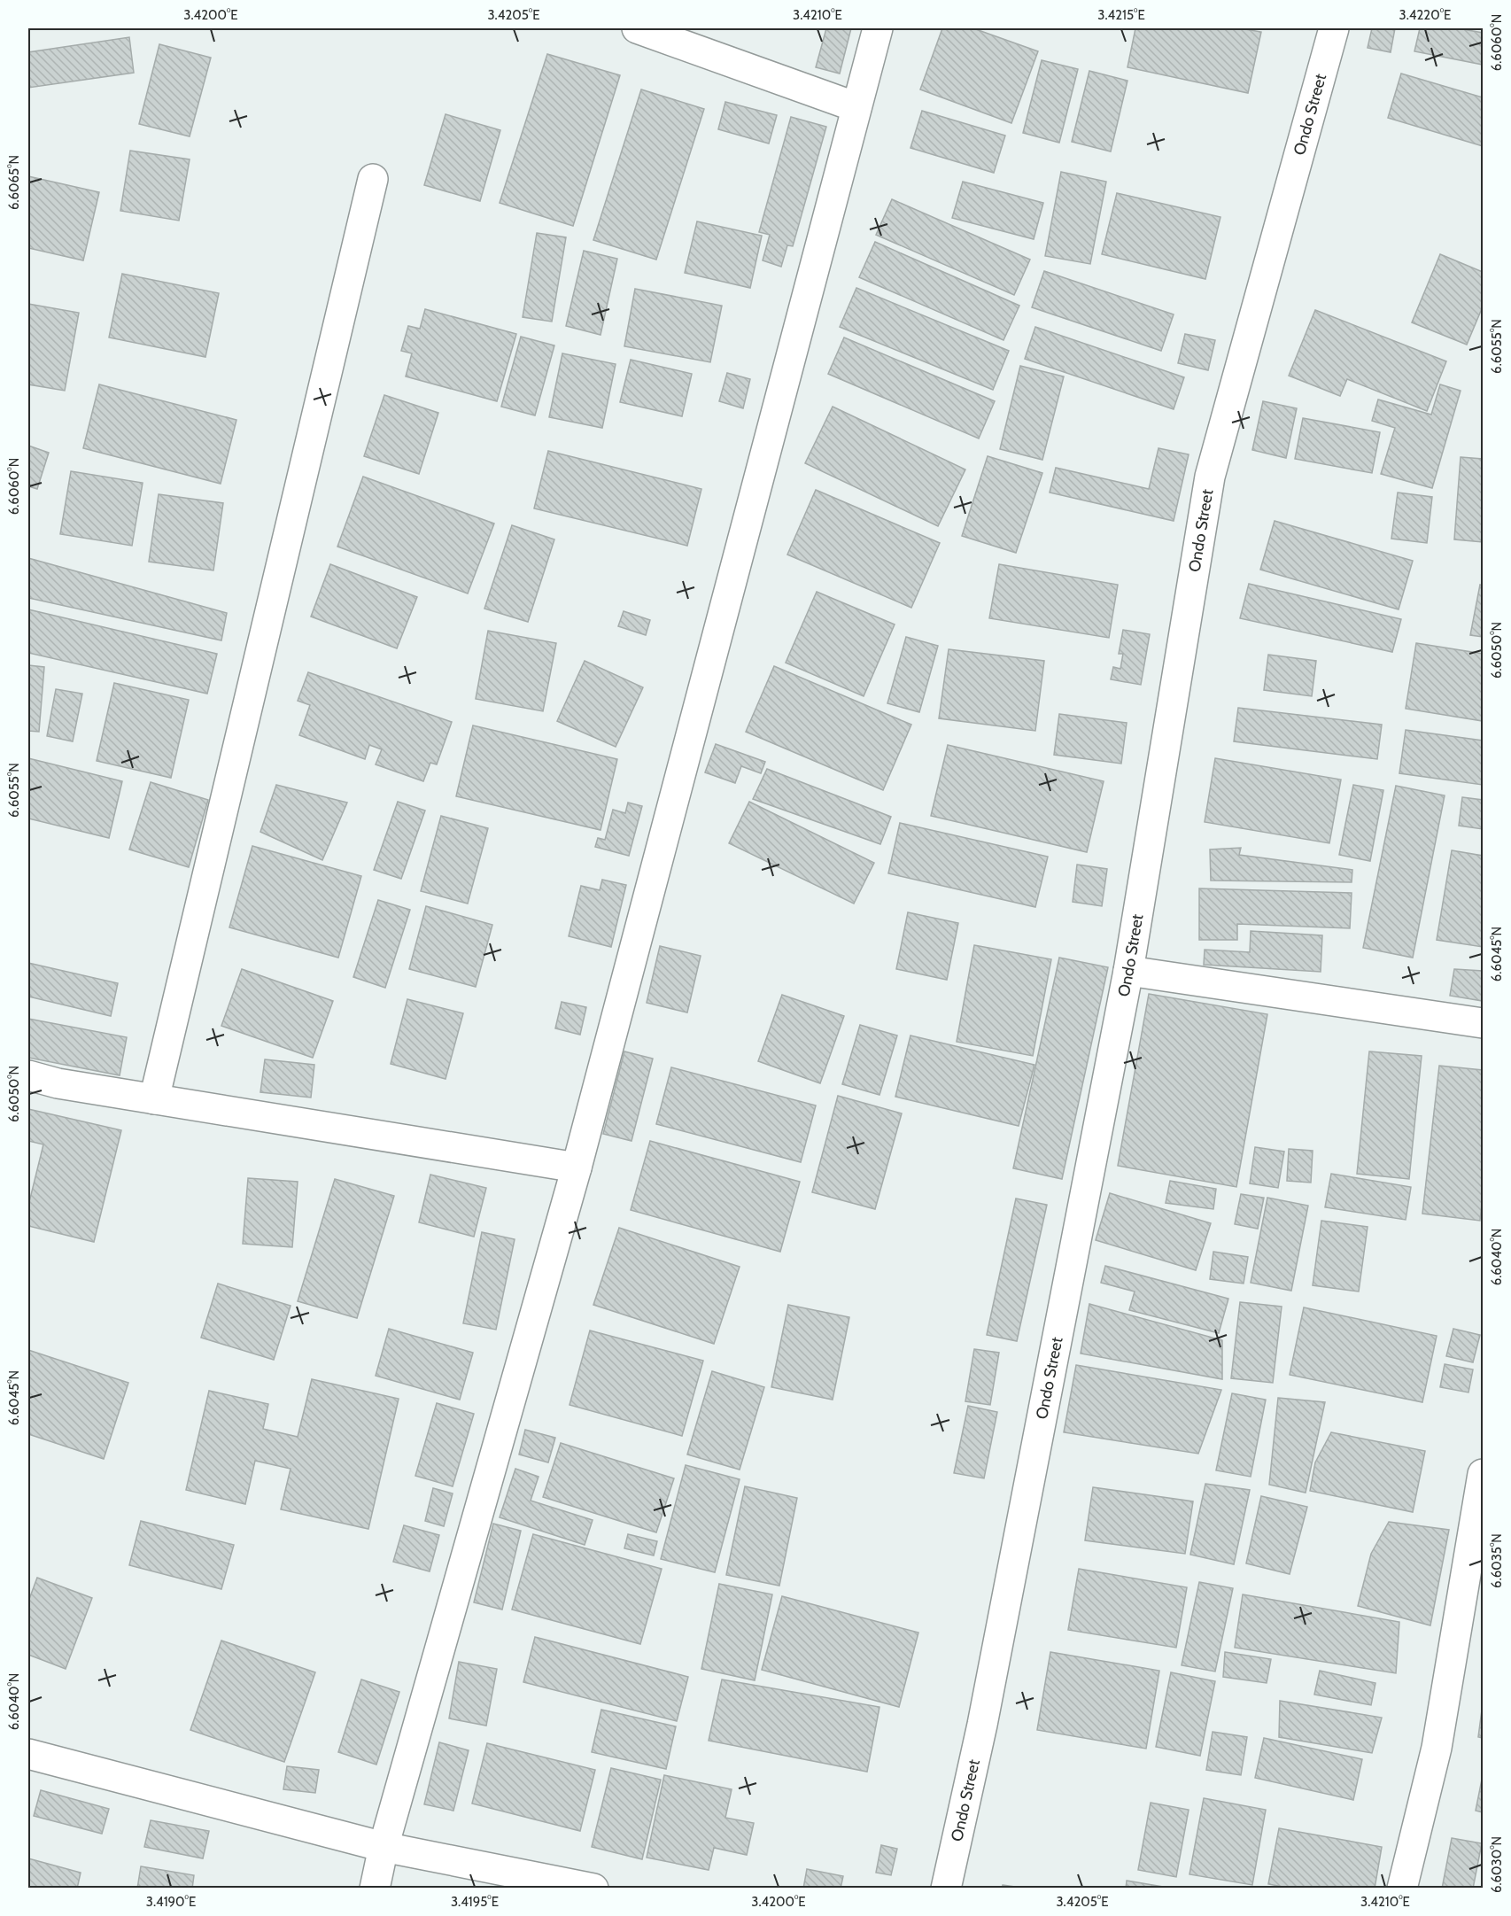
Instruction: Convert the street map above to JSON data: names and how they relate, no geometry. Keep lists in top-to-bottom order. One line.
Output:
{"streets":{"street":["Ondo Street"]},"coordinates":["3.4200°E","3.4205°E","3.4210°E","3.4215°E","3.4220°E","6.6060°N","6.6065°N","6.6055°N","6.6050°N","6.6045°N","6.6040°N","6.6035°N","6.6030°N","3.4190°E","3.4195°E"]}
